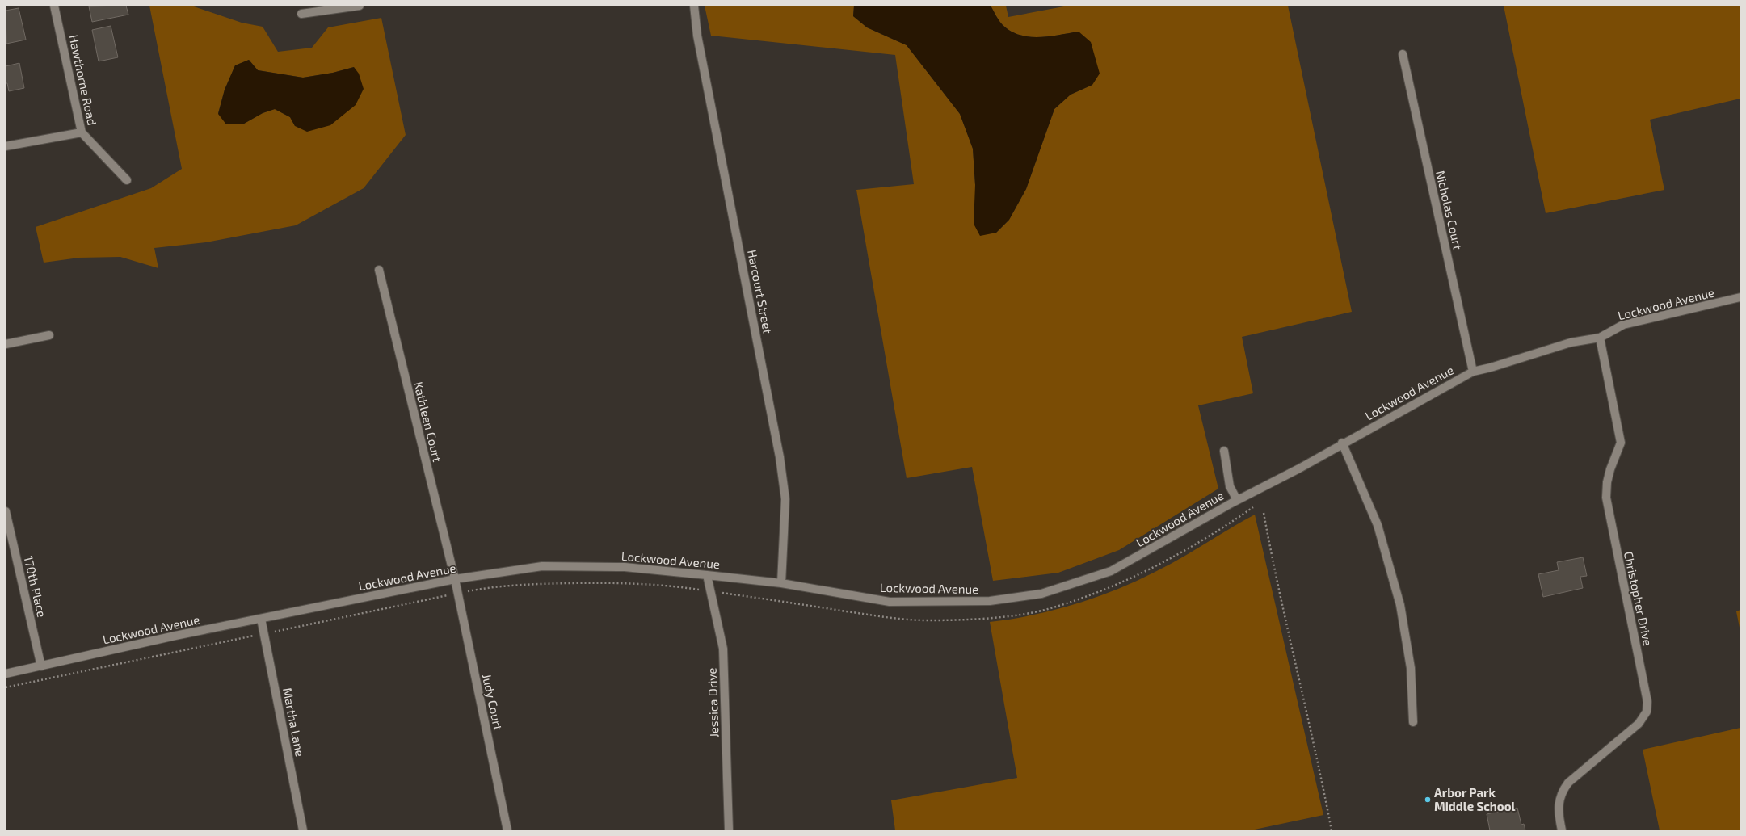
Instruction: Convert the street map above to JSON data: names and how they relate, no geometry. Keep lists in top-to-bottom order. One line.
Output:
{"streets":{"street":["Hawthorne Road","Nicholas Court","Harcourt Street","Lockwood Avenue","Kathleen Court","170th Place","Christopher Drive","Judy Court","Jessica Drive","Martha Lane"]},"crossings":[["Nicholas Court","Lockwood Avenue"],["Harcourt Street","Lockwood Avenue"],["Lockwood Avenue","Kathleen Court"],["Lockwood Avenue","170th Place"],["Lockwood Avenue","Christopher Drive"],["Lockwood Avenue","Judy Court"],["Lockwood Avenue","Jessica Drive"],["Lockwood Avenue","Martha Lane"],["Kathleen Court","Judy Court"]],"places":["Arbor Park Middle School"]}
